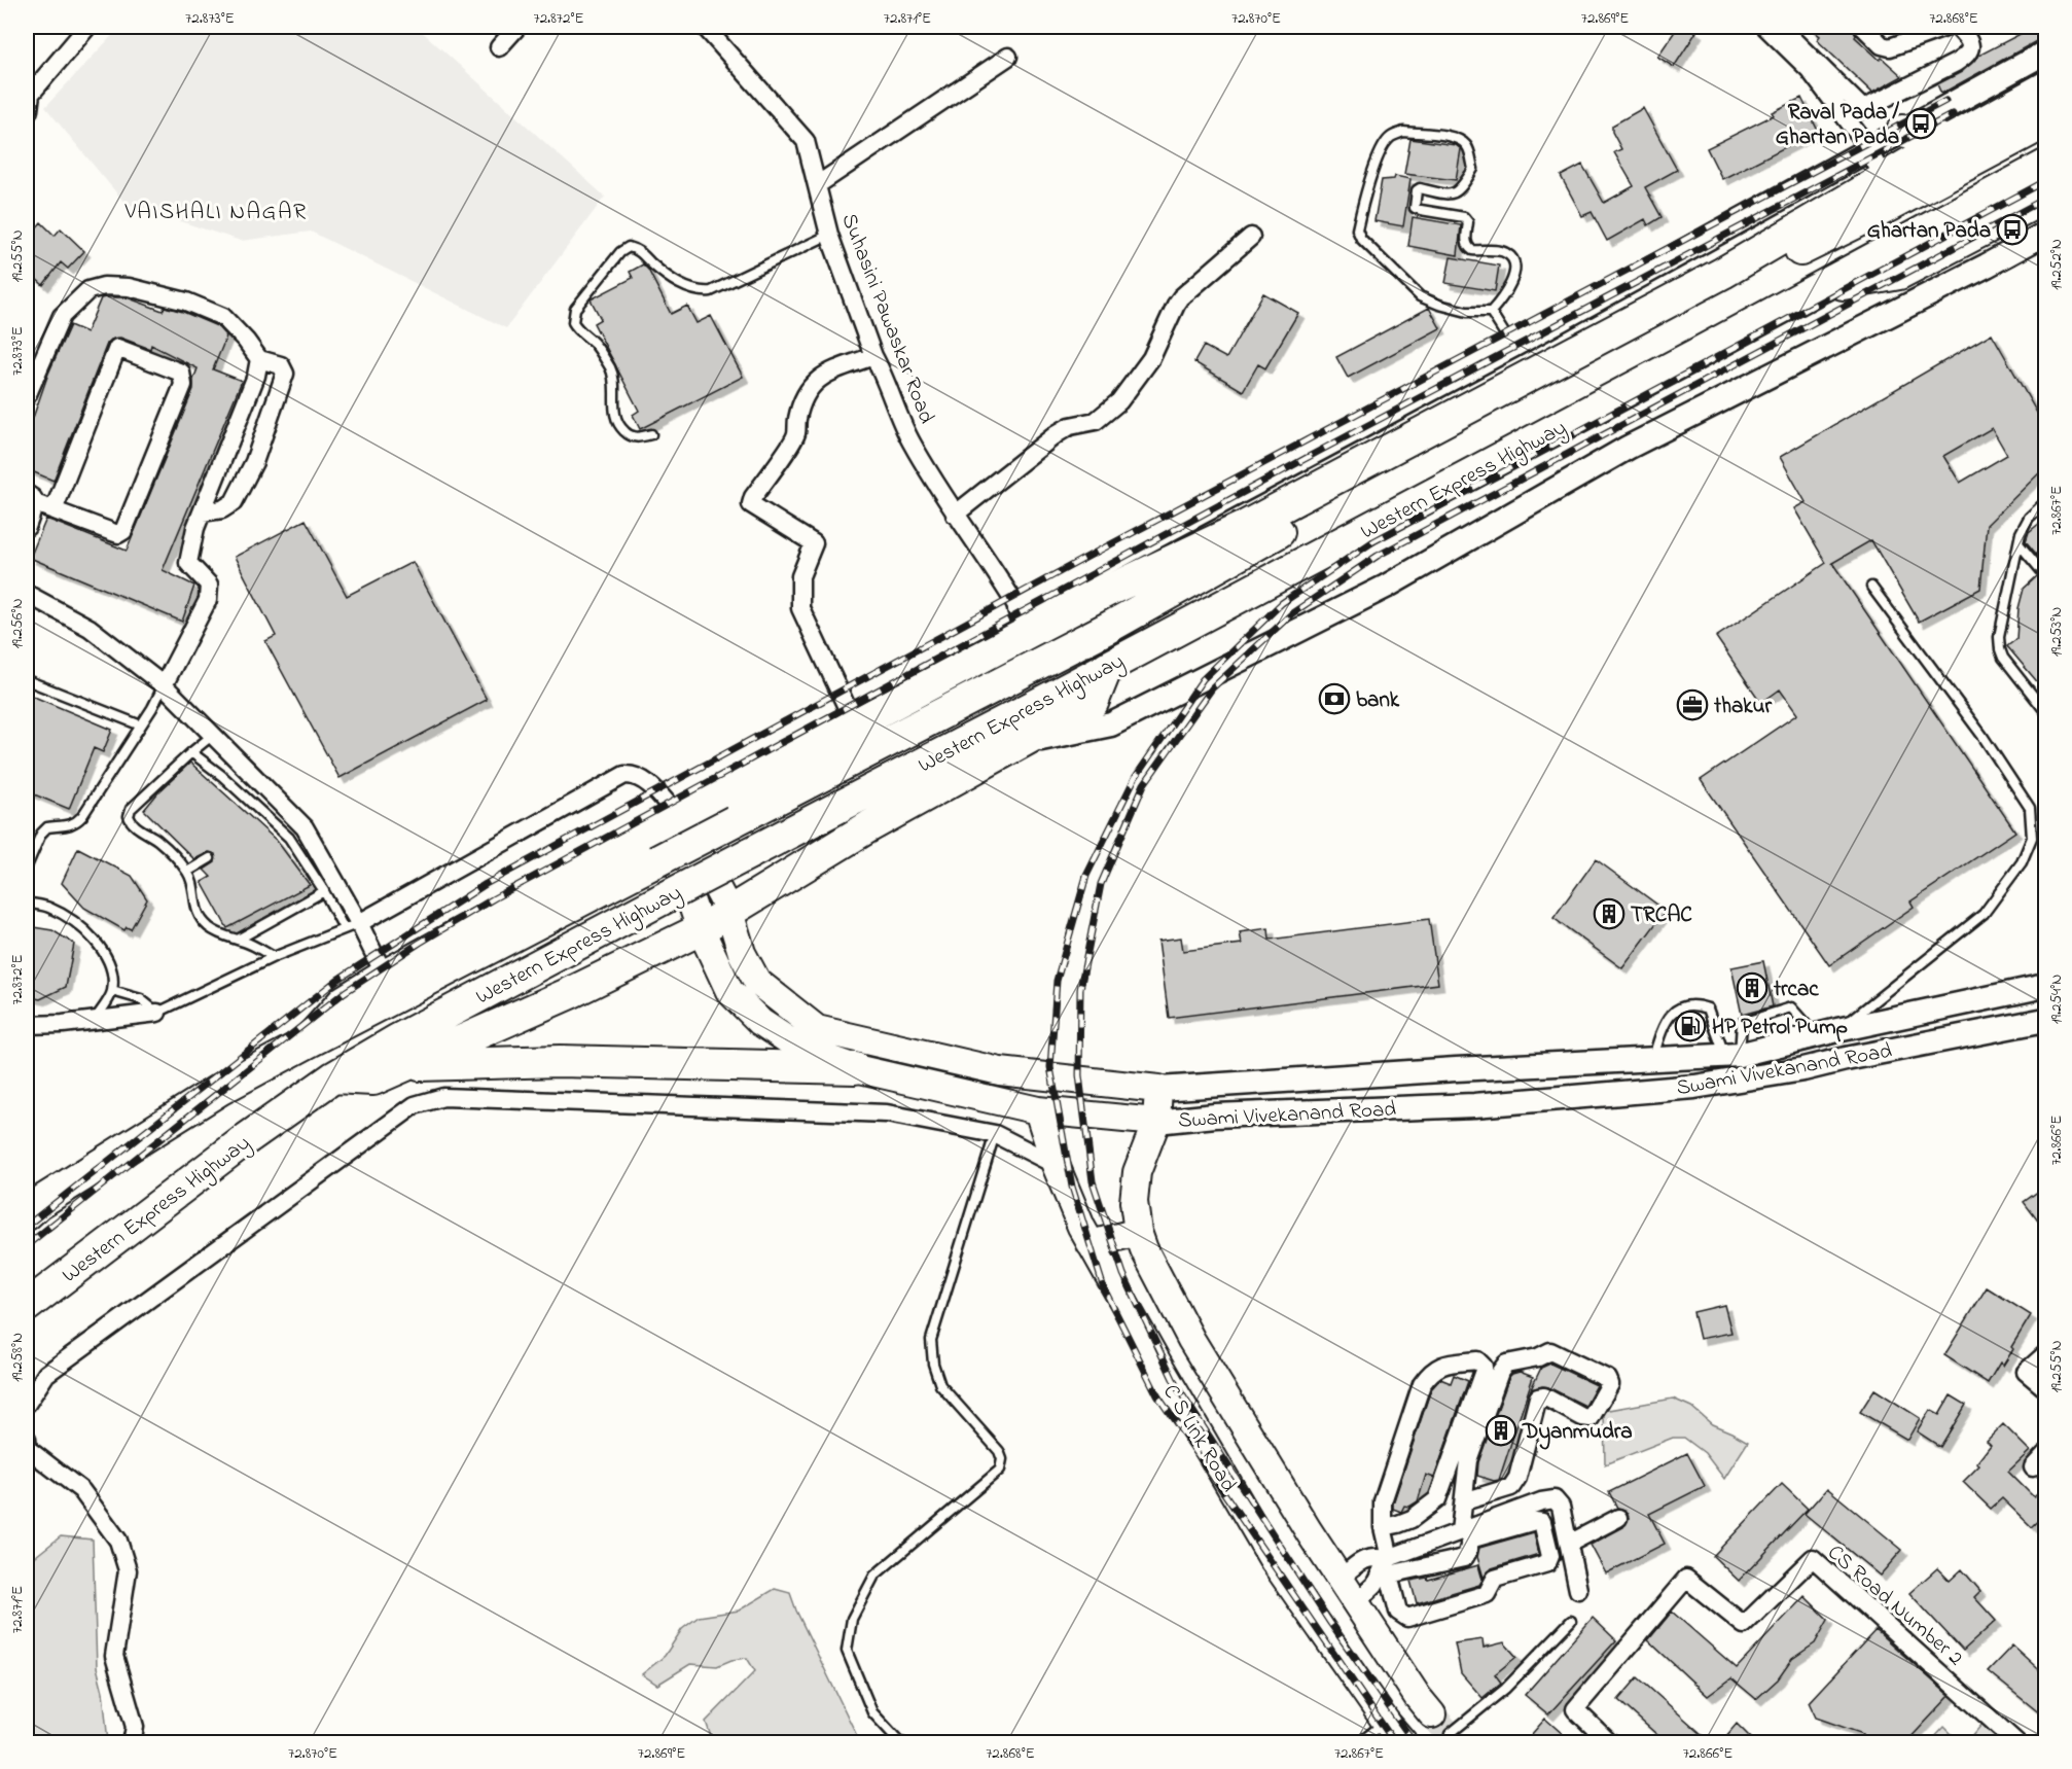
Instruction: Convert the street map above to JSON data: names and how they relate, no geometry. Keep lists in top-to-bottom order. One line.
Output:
{"streets":{"highway":["Western Express Highway"],"main road":["Swami Vivekanand Road","C S Link Road"],"street":["Suhasini Pawaskar Road","CS Road Number 2"]},"crossings":[["Swami Vivekanand Road","C S Link Road"]],"districts":["VAISHALI NAGAR"],"places":{"bus stop":["Raval Pada / Ghartan Pada","Ghartan Pada"],"bank":["bank"],"office":["thakur"],"building":["TRCAC","trcac","Dyanmudra"],"fuel station":["HP Petrol Pump"]},"coordinates":["72.873°E","72.872°E","72.871°E","72.870°E","72.869°E","72.868°E","19.255°N","19.252°N","72.867°E","19.256°N","19.253°N","19.254°N","72.866°E","19.258°N"]}
